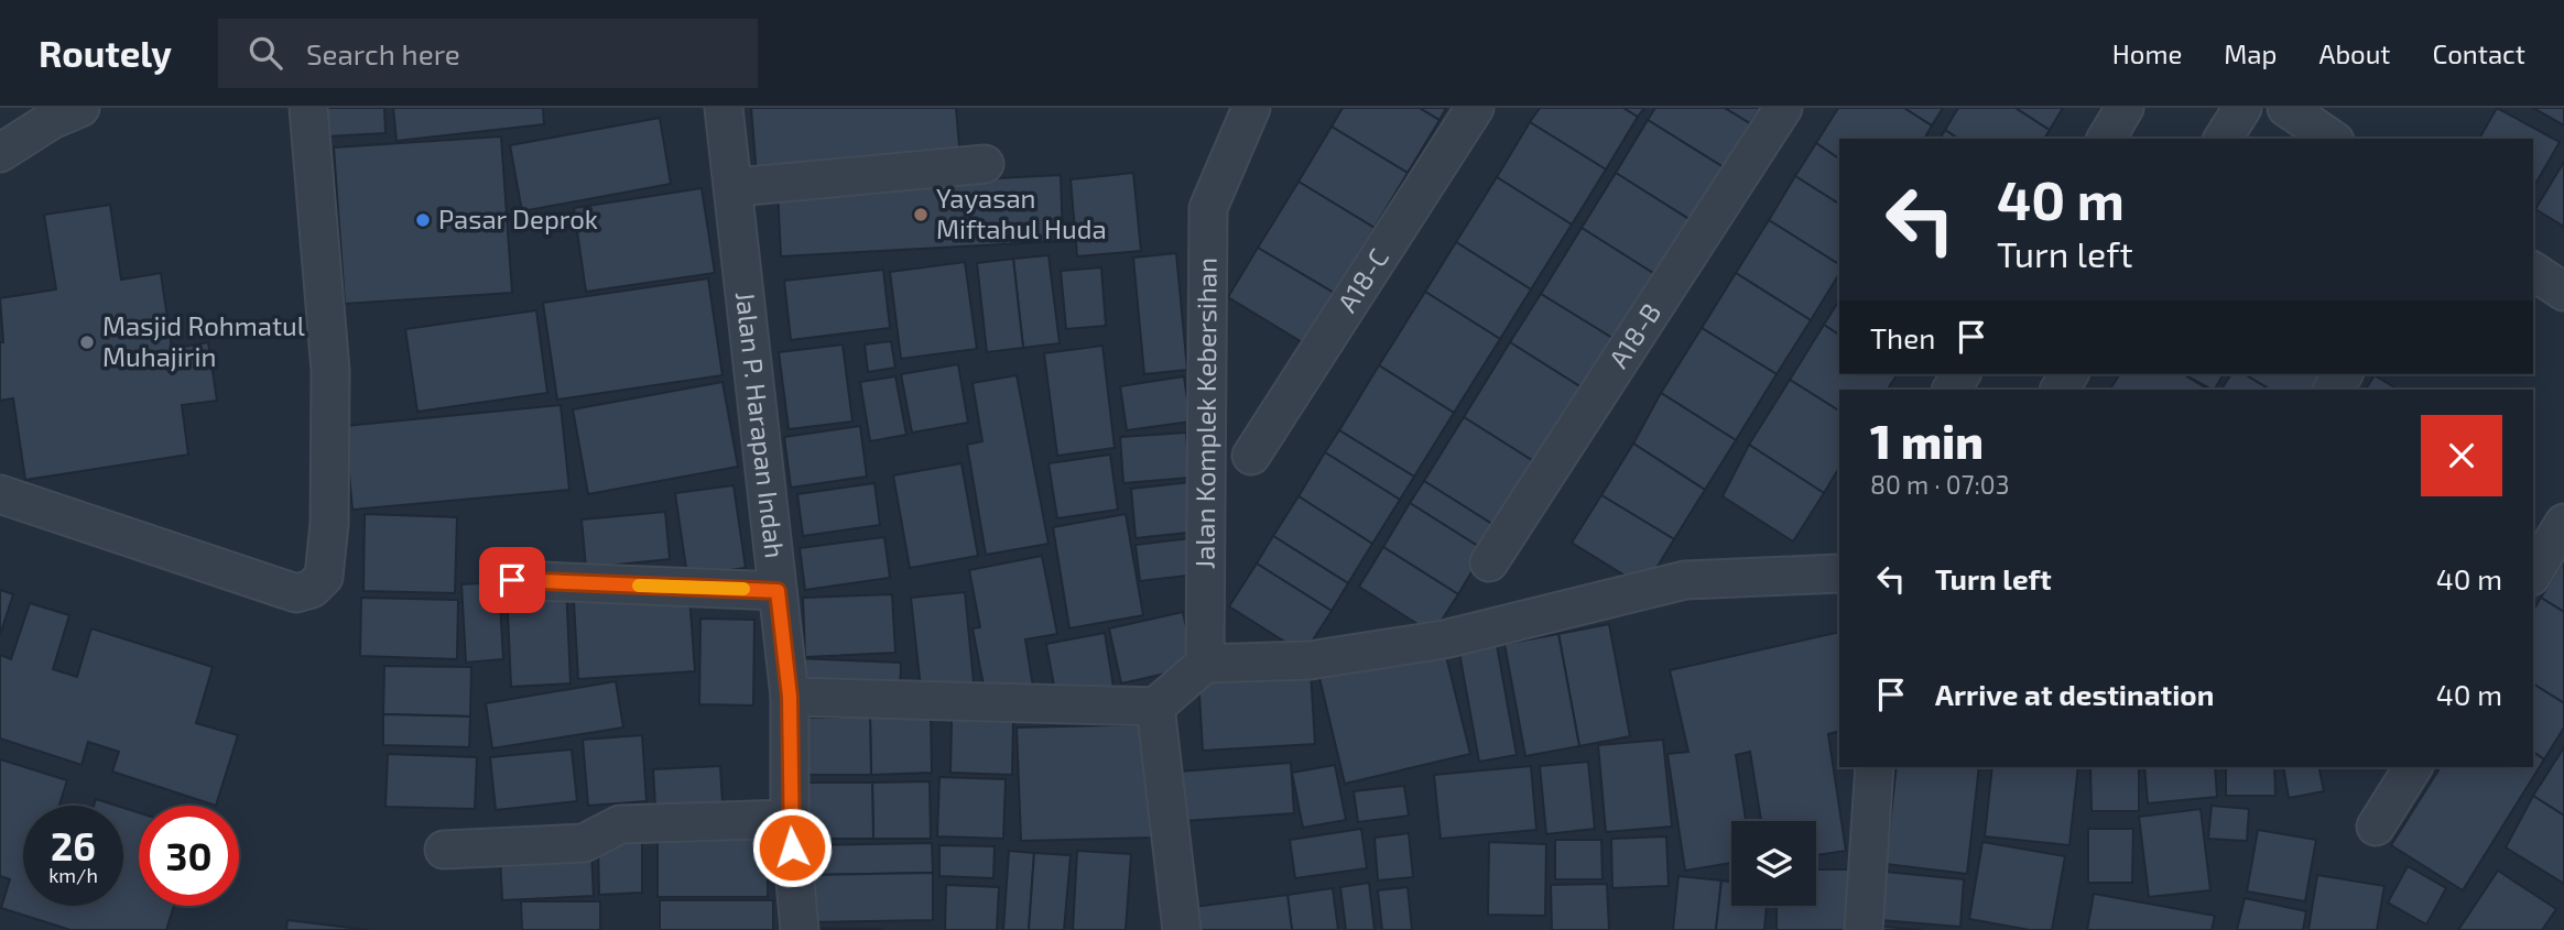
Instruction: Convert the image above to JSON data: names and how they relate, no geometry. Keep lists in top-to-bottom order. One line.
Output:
{"streets":{"street":["A18-C","A18-B","Jalan Komplek Kebersihan","Jalan P. Harapan Indah"]},"places":["Yayasan Miftahul Huda","Pasar Deprok","Masjid Rohmatul Muhajirin"],"page":{"header":"Routely","search":"Search here","nav":["Home","Map","About","Contact"],"turn":["40 m","Turn left"],"then":"Then","heading":["1 min","80 m · 07:03"],"list":[{"name":"Turn left","value":"40 m"},{"name":"Arrive at destination","value":"40 m"}],"speed":"26 km/h","limit":"30"}}
